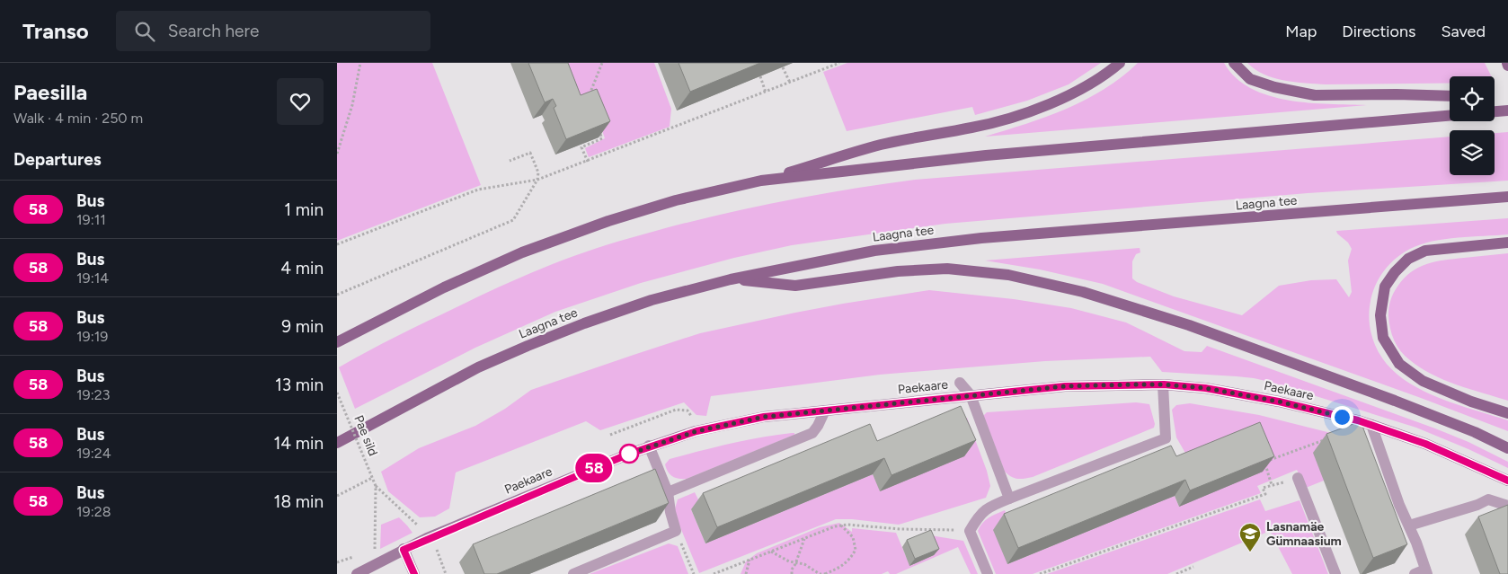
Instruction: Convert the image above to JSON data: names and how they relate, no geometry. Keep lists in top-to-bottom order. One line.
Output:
{"streets":{"main road":["Laagna tee"],"street":["Paekaare"],"path":["Pae sild"]},"places":{"school or university":["Lasnamäe Gümnaasium"]},"lines":["bus line 58"],"page":{"header":"Transo","search":"Search here","nav":["Map","Directions","Saved"],"heading":[["Paesilla","Walk · 4 min · 250 m"],"Departures"],"on_map":"58","list":[{"mark":"58","name":"Bus","note":"19:11","value":"1 min"},{"mark":"58","name":"Bus","note":"19:14","value":"4 min"},{"mark":"58","name":"Bus","note":"19:19","value":"9 min"},{"mark":"58","name":"Bus","note":"19:23","value":"13 min"},{"mark":"58","name":"Bus","note":"19:24","value":"14 min"},{"mark":"58","name":"Bus","note":"19:28","value":"18 min"}]}}
